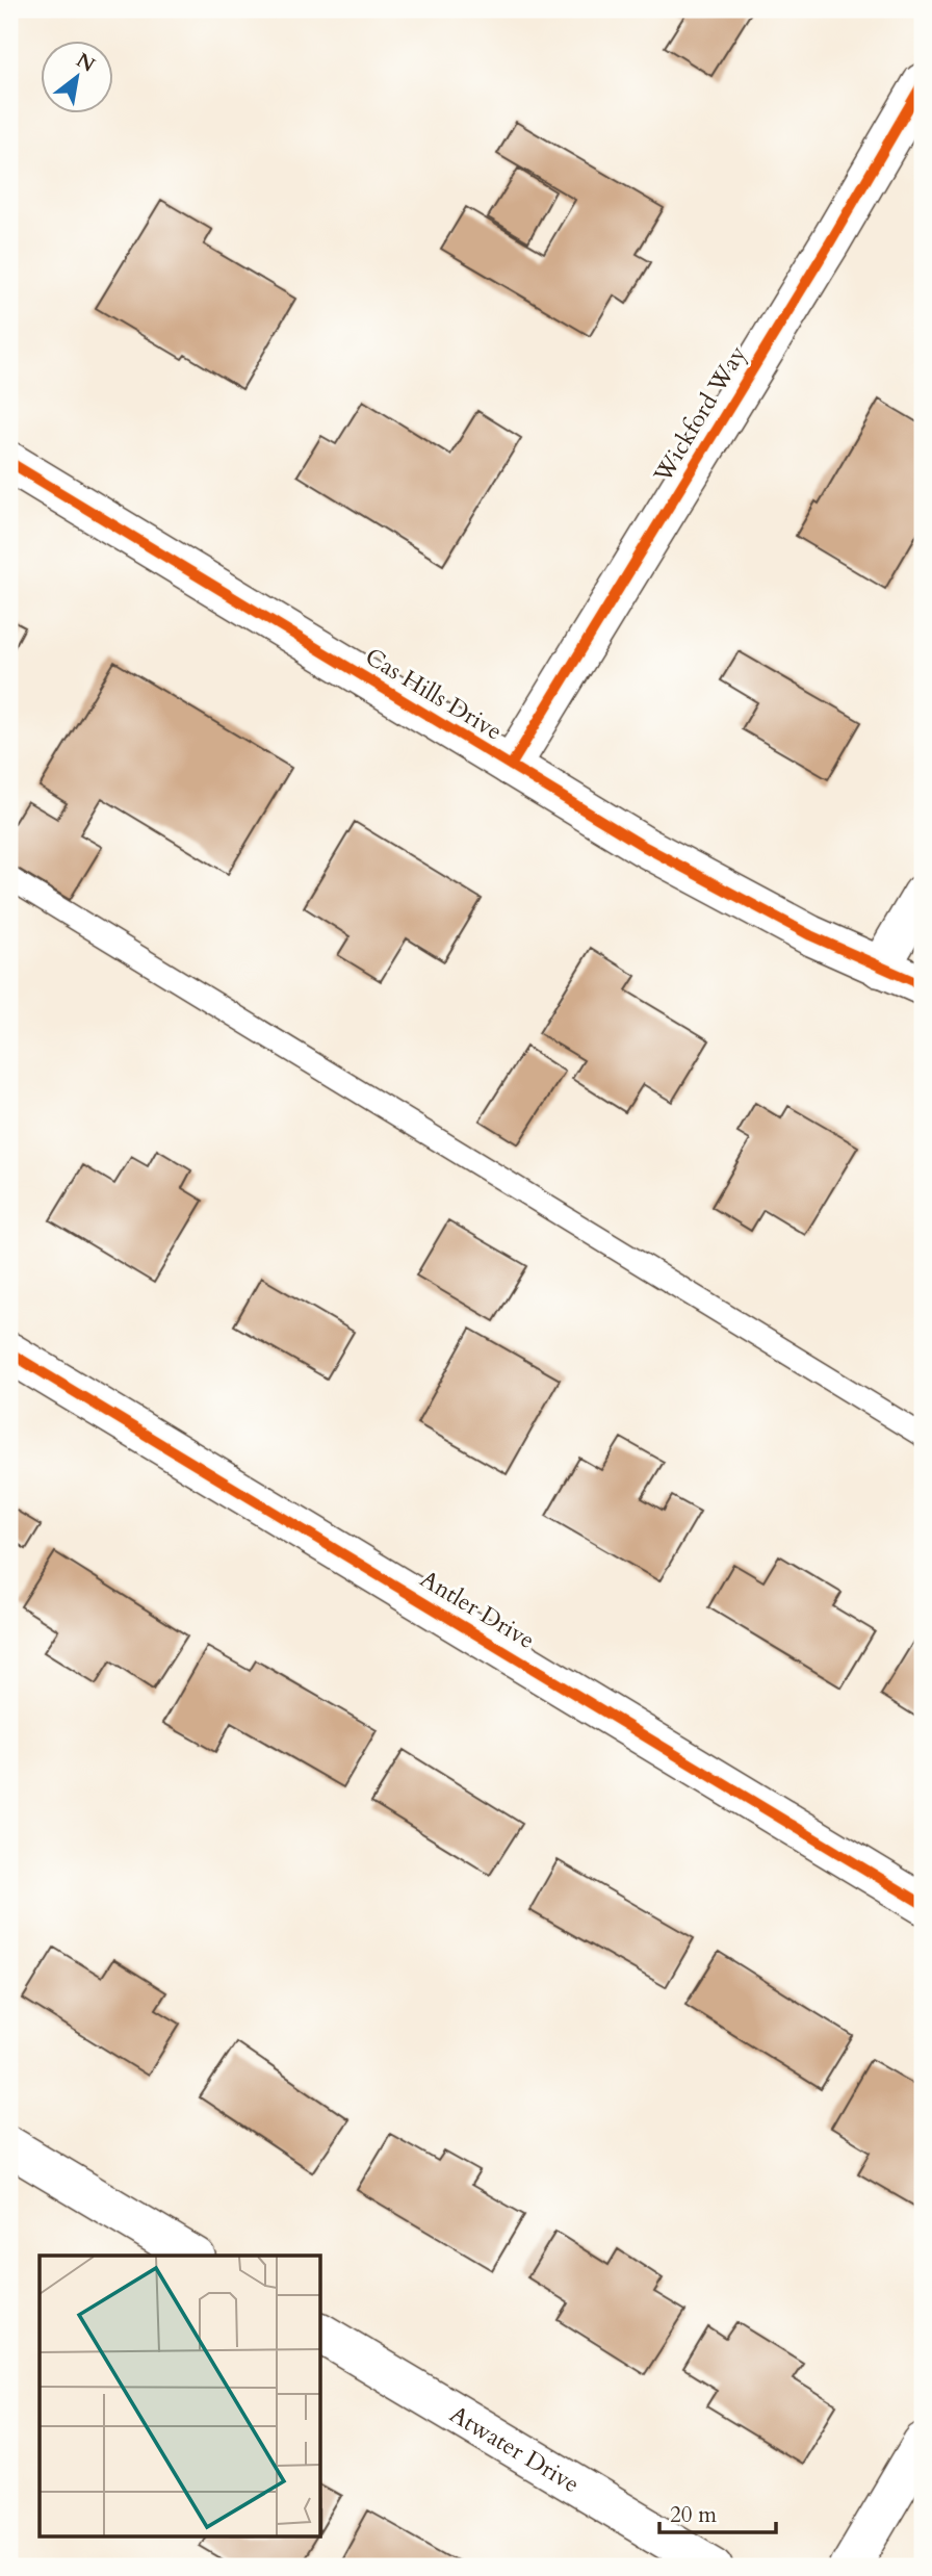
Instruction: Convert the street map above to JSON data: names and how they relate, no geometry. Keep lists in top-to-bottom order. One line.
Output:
{"streets":{"street":["Wickford Way","Cas Hills Drive","Antler Drive","Atwater Drive"]},"crossings":[["Wickford Way","Cas Hills Drive"]],"scale_bar":"20 m","north":"top right"}
